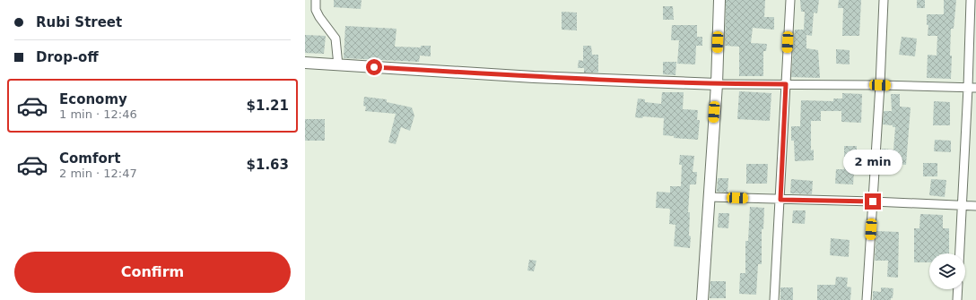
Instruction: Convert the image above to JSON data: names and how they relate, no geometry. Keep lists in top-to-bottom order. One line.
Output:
{"page":{"banner":["Rubi Street","Drop-off"],"list":[{"name":"Economy","note":"1 min · 12:46","value":"$1.21"},{"name":"Comfort","note":"2 min · 12:47","value":"$1.63"}],"bubble":"2 min","buttons":"Confirm"}}
